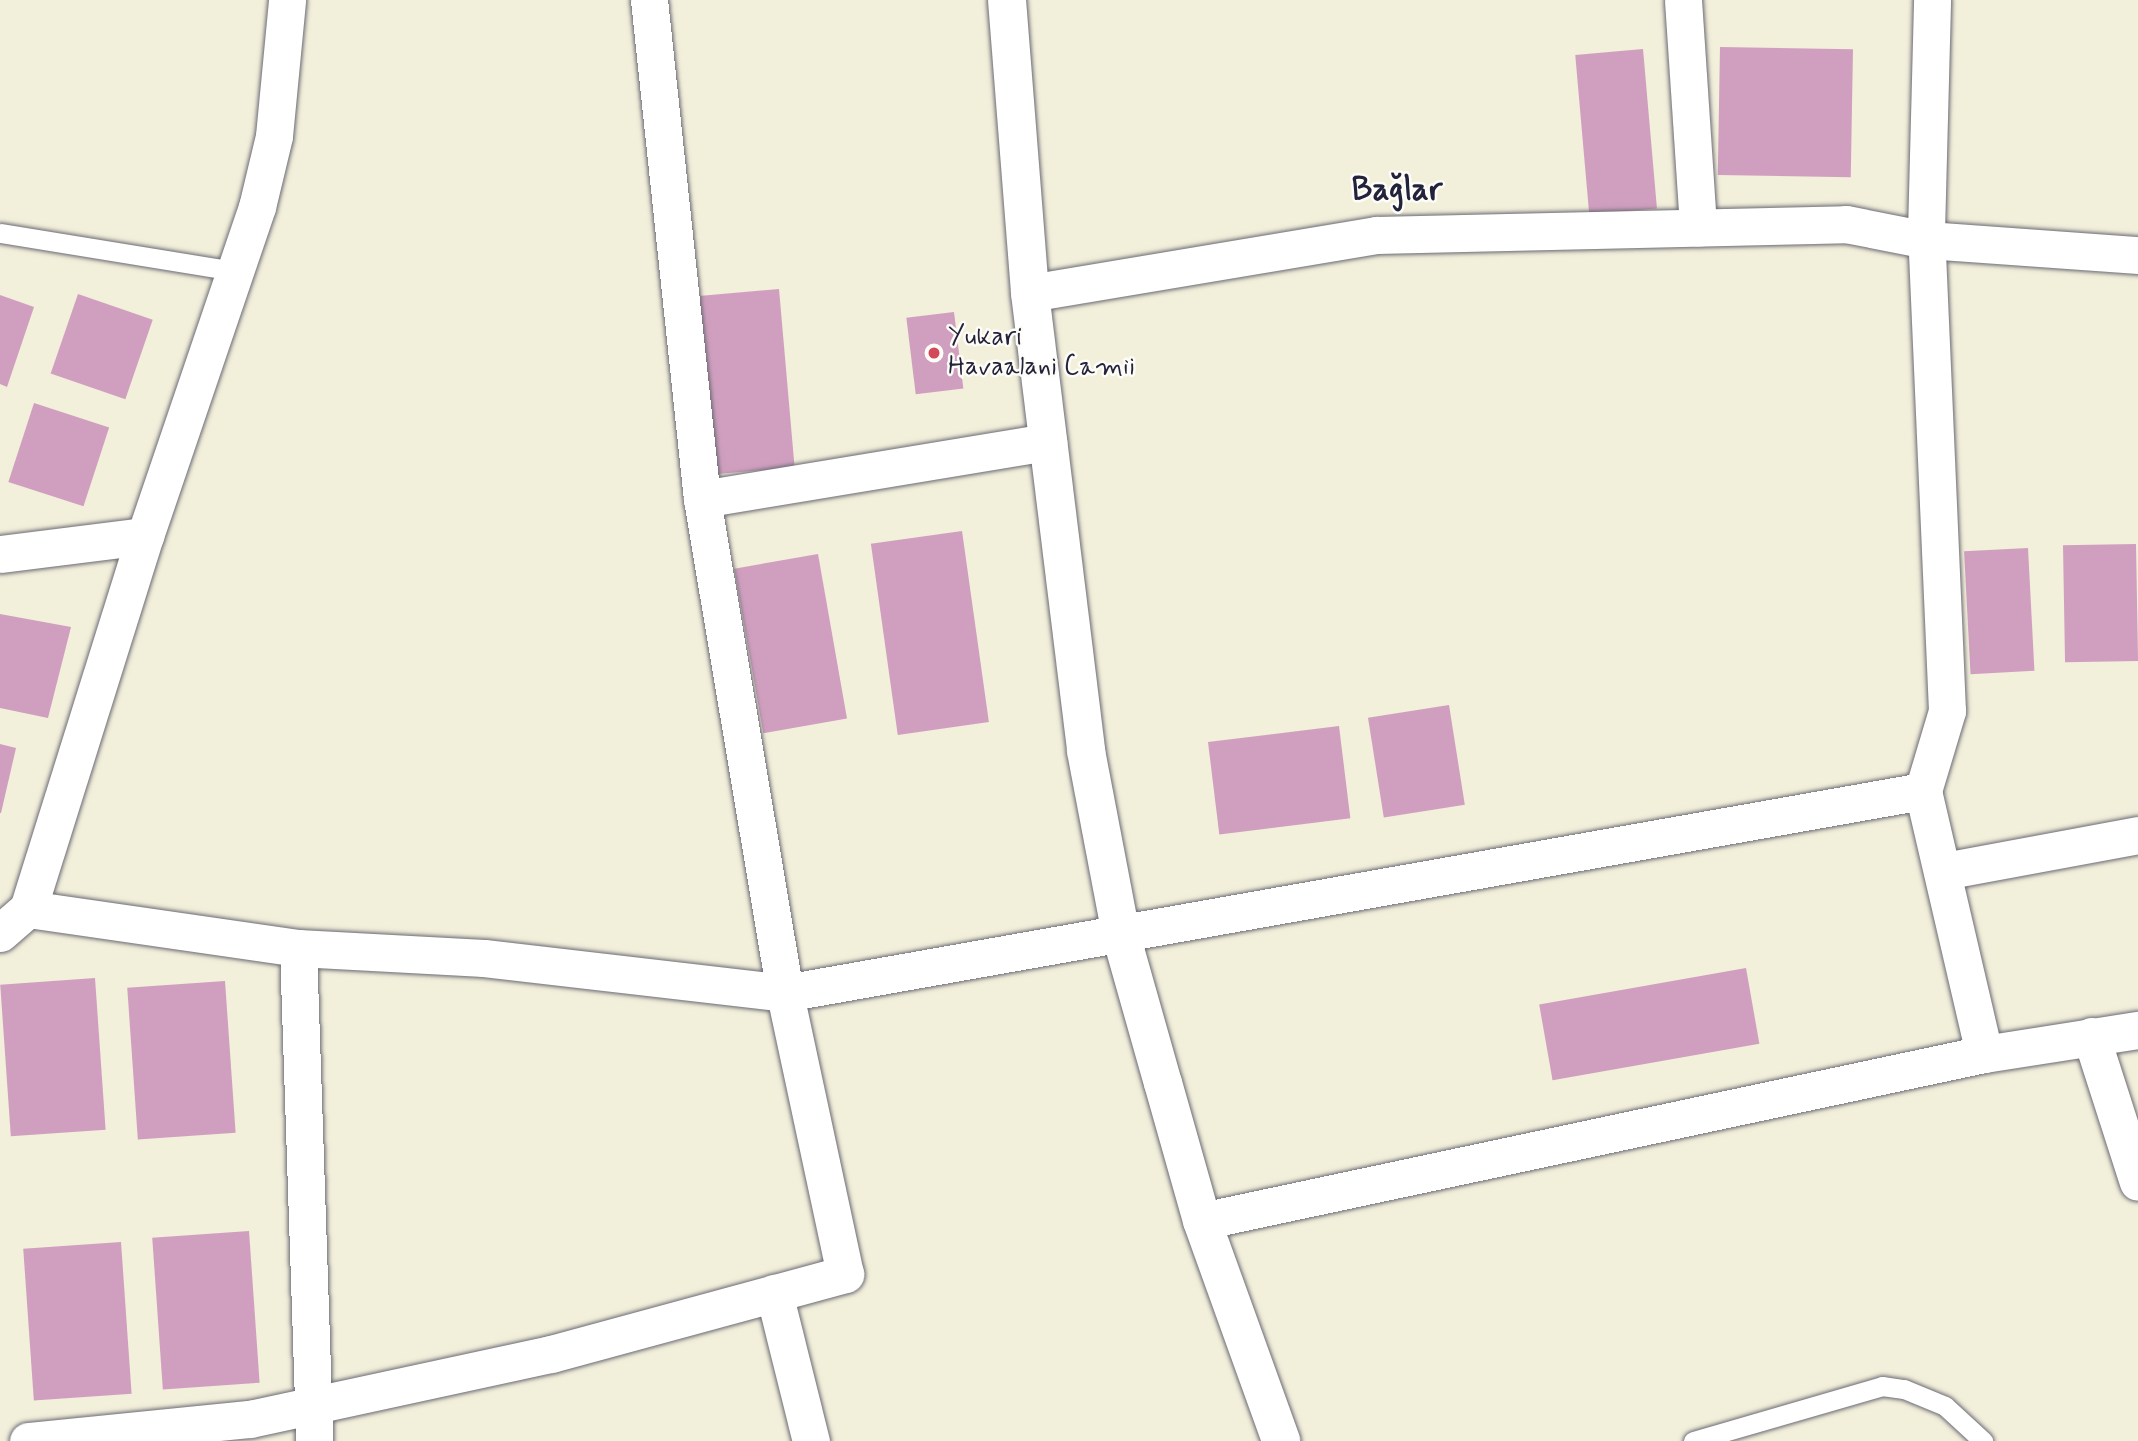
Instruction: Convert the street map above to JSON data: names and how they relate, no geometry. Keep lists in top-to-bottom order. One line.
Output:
{"districts":["Bağlar"],"places":["Yukari Havaalani Camii"]}
